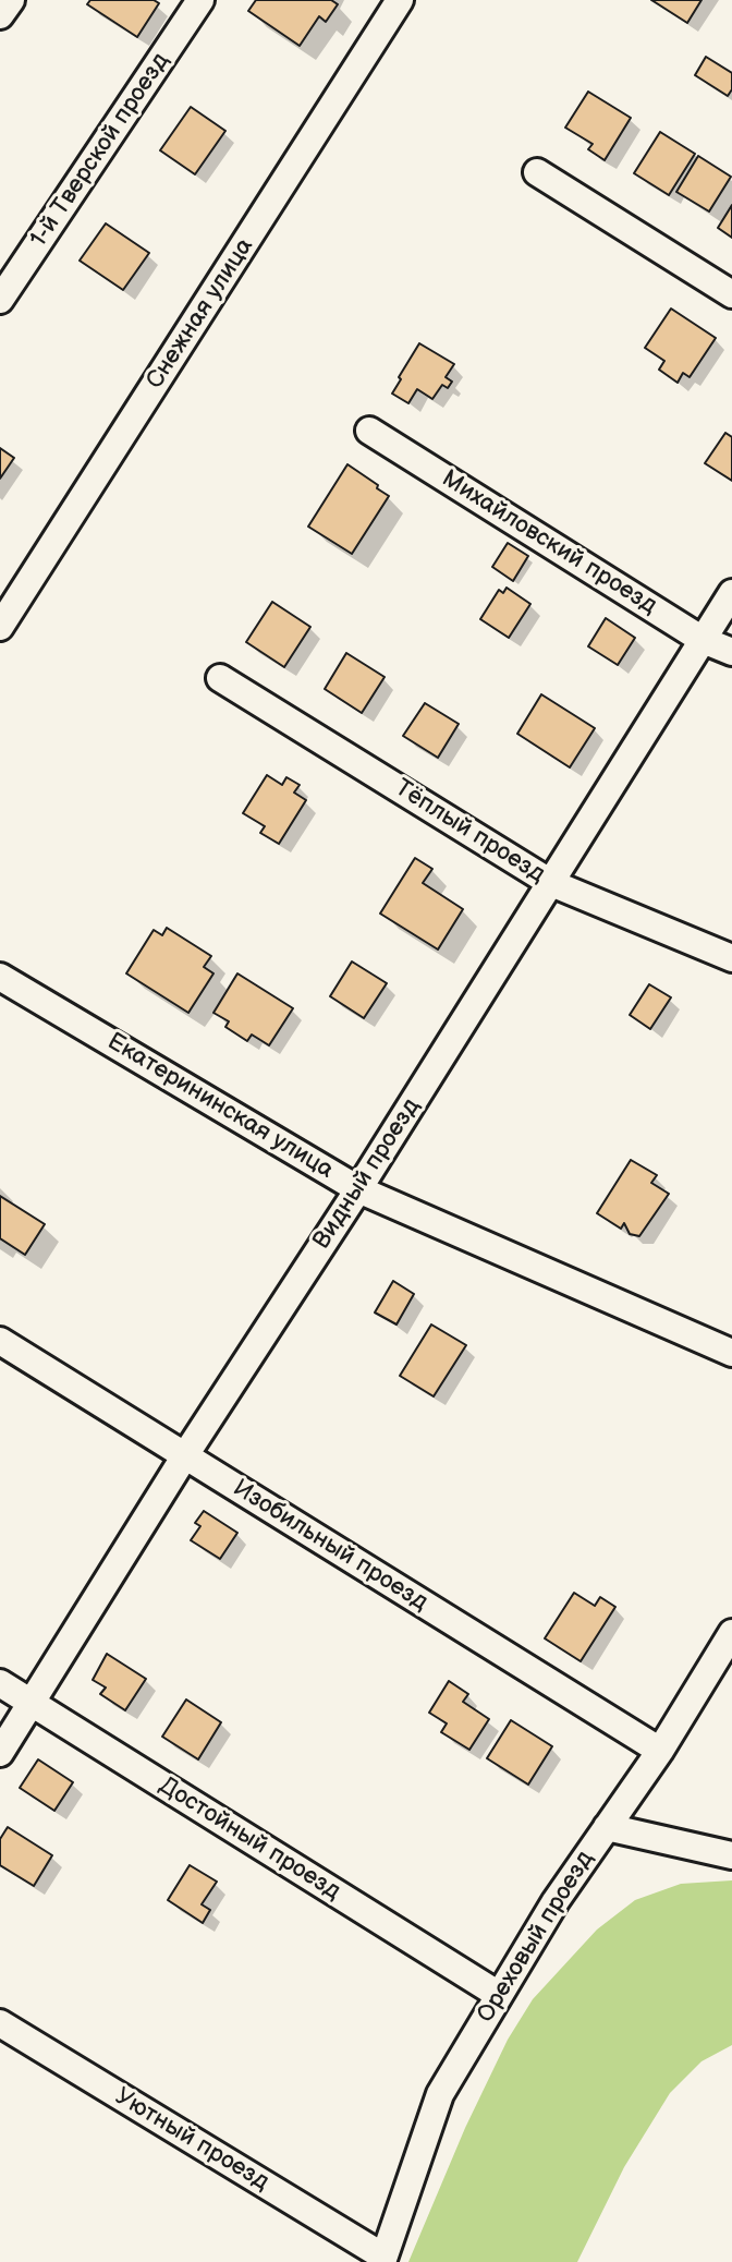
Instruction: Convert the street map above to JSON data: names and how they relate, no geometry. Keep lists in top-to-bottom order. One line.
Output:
{"streets":{"street":["1-й Тверской проезд","Снежная улица","Михайловский проезд","Тёплый проезд","Екатерининская улица","Видный проезд","Изобильный проезд","Достойный проезд","Ореховый проезд","Уютный проезд"]},"crossings":[["Михайловский проезд","Видный проезд"],["Тёплый проезд","Видный проезд"],["Екатерининская улица","Видный проезд"],["Видный проезд","Изобильный проезд"],["Видный проезд","Достойный проезд"],["Изобильный проезд","Ореховый проезд"],["Достойный проезд","Ореховый проезд"],["Ореховый проезд","Уютный проезд"]]}
